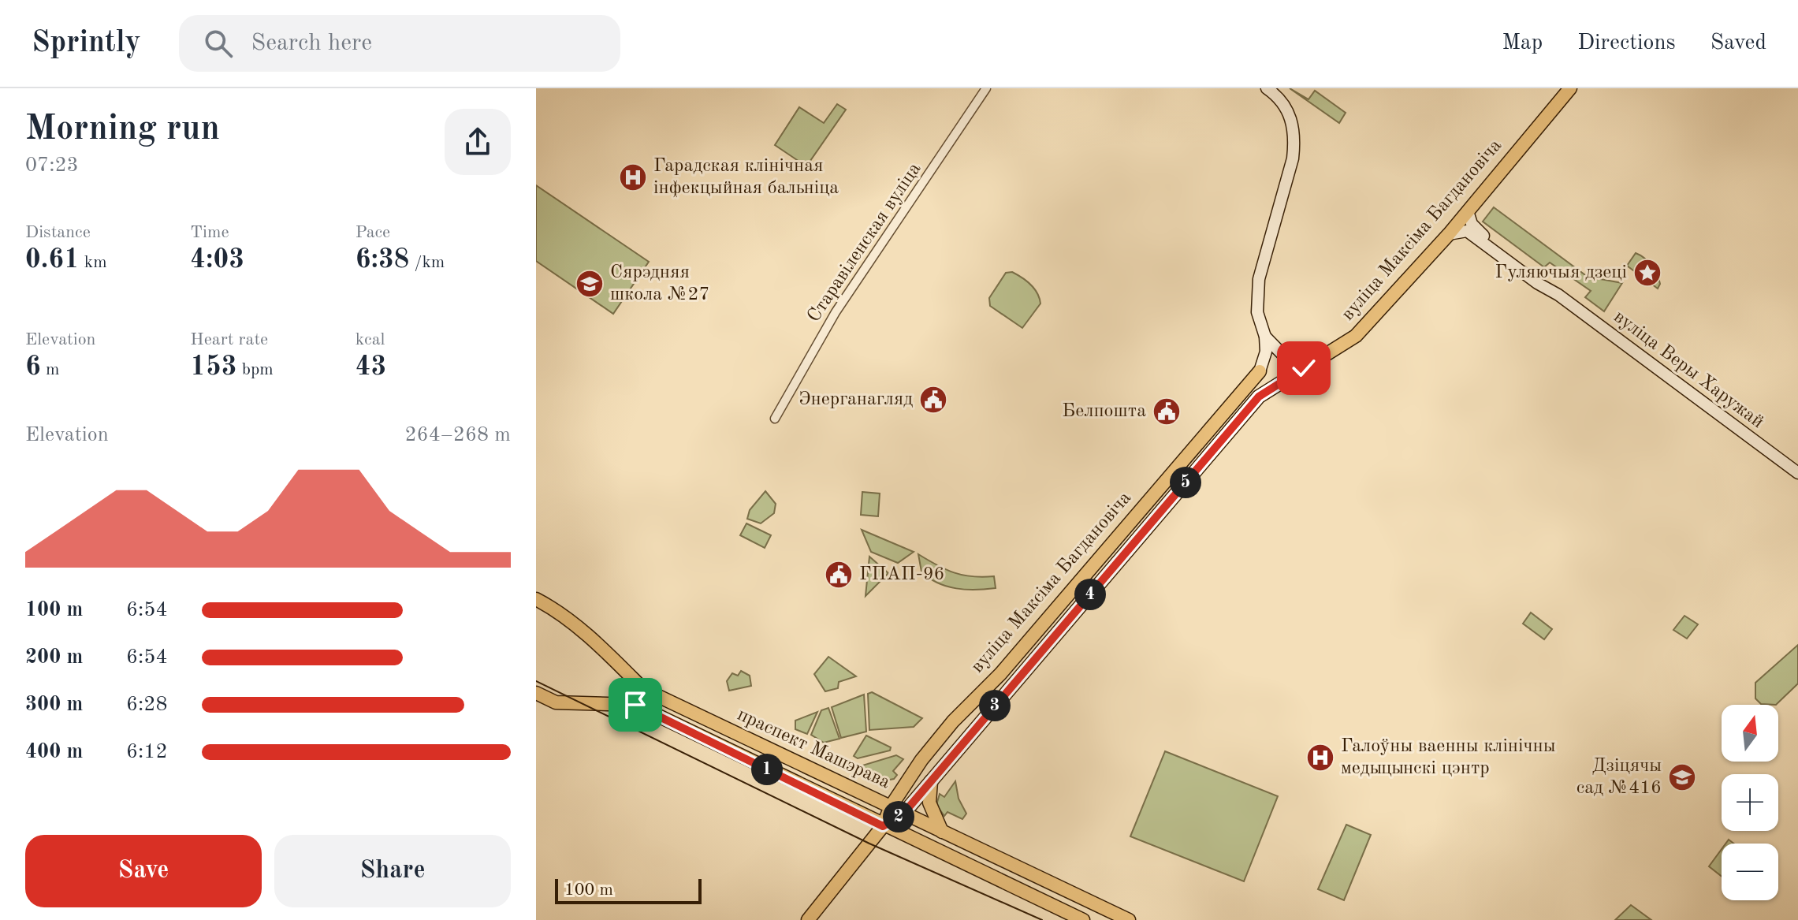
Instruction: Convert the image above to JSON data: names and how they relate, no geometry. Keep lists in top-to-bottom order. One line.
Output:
{"streets":{"main road":["вуліца Максіма Багдановіча","вуліца Веры Харужай","праспект Машэрава"],"street":["Старавіленская вуліца"]},"crossings":[["вуліца Максіма Багдановіча","вуліца Веры Харужай"],["вуліца Максіма Багдановіча","праспект Машэрава"]],"places":{"hospital":["Гарадская клінічная інфекцыйная бальніца","Галоўны ваенны клінічны медыцынскі цэнтр"],"place":["Гуляючыя дзеці"],"school or university":["Сярэдняя школа №27","Дзіцячы сад №416"],"public building":["Энерганагляд","Белпошта","ГПАП-96"]},"scale_bar":"100 m","north":"top","page":{"header":"Sprintly","search":"Search here","nav":["Map","Directions","Saved"],"heading":["Morning run","07:23"],"stats":[["Distance","0.61 km"],["Time","4:03"],["Pace","6:38 /km"],["Elevation","6 m"],["Heart rate","153 bpm"],["kcal","43"]],"chart":["Elevation","264–268 m"],"pins":["5","4","3","1","2"],"list":[{"name":"100 m","note":"6:54"},{"name":"200 m","note":"6:54"},{"name":"300 m","note":"6:28"},{"name":"400 m","note":"6:12"}],"map_buttons":["+","−"],"buttons":["Save","Share"],"scale":"100 m"}}
